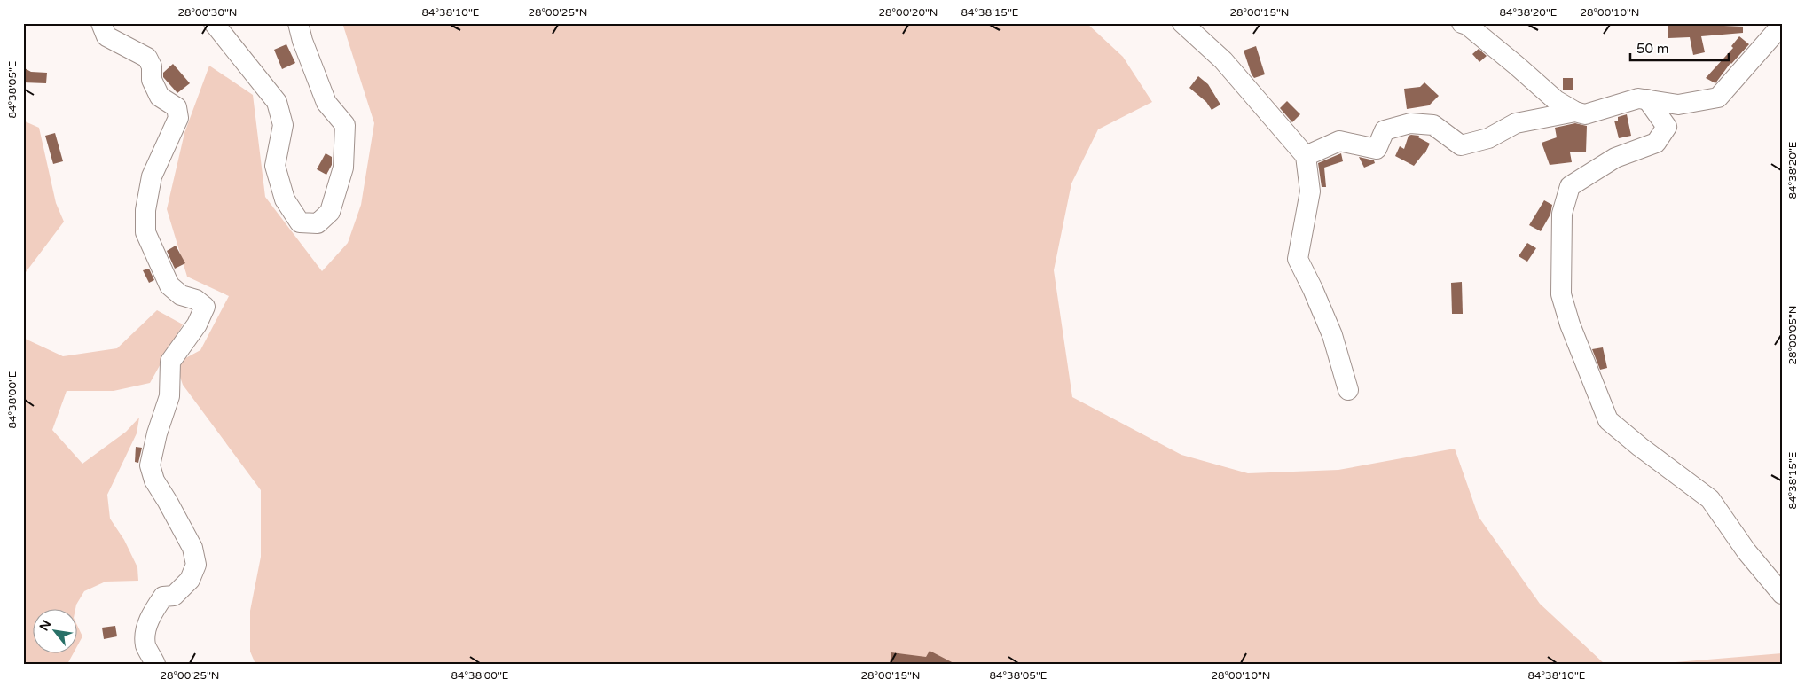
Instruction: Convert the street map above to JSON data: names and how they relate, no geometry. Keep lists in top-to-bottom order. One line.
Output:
{"scale_bar":"50 m","north":"top left","coordinates":["28°00'30\"N","84°38'10\"E","28°00'25\"N","28°00'20\"N","84°38'15\"E","28°00'15\"N","84°38'20\"E","28°00'10\"N","84°38'05\"E","28°00'05\"N","84°38'00\"E"]}
